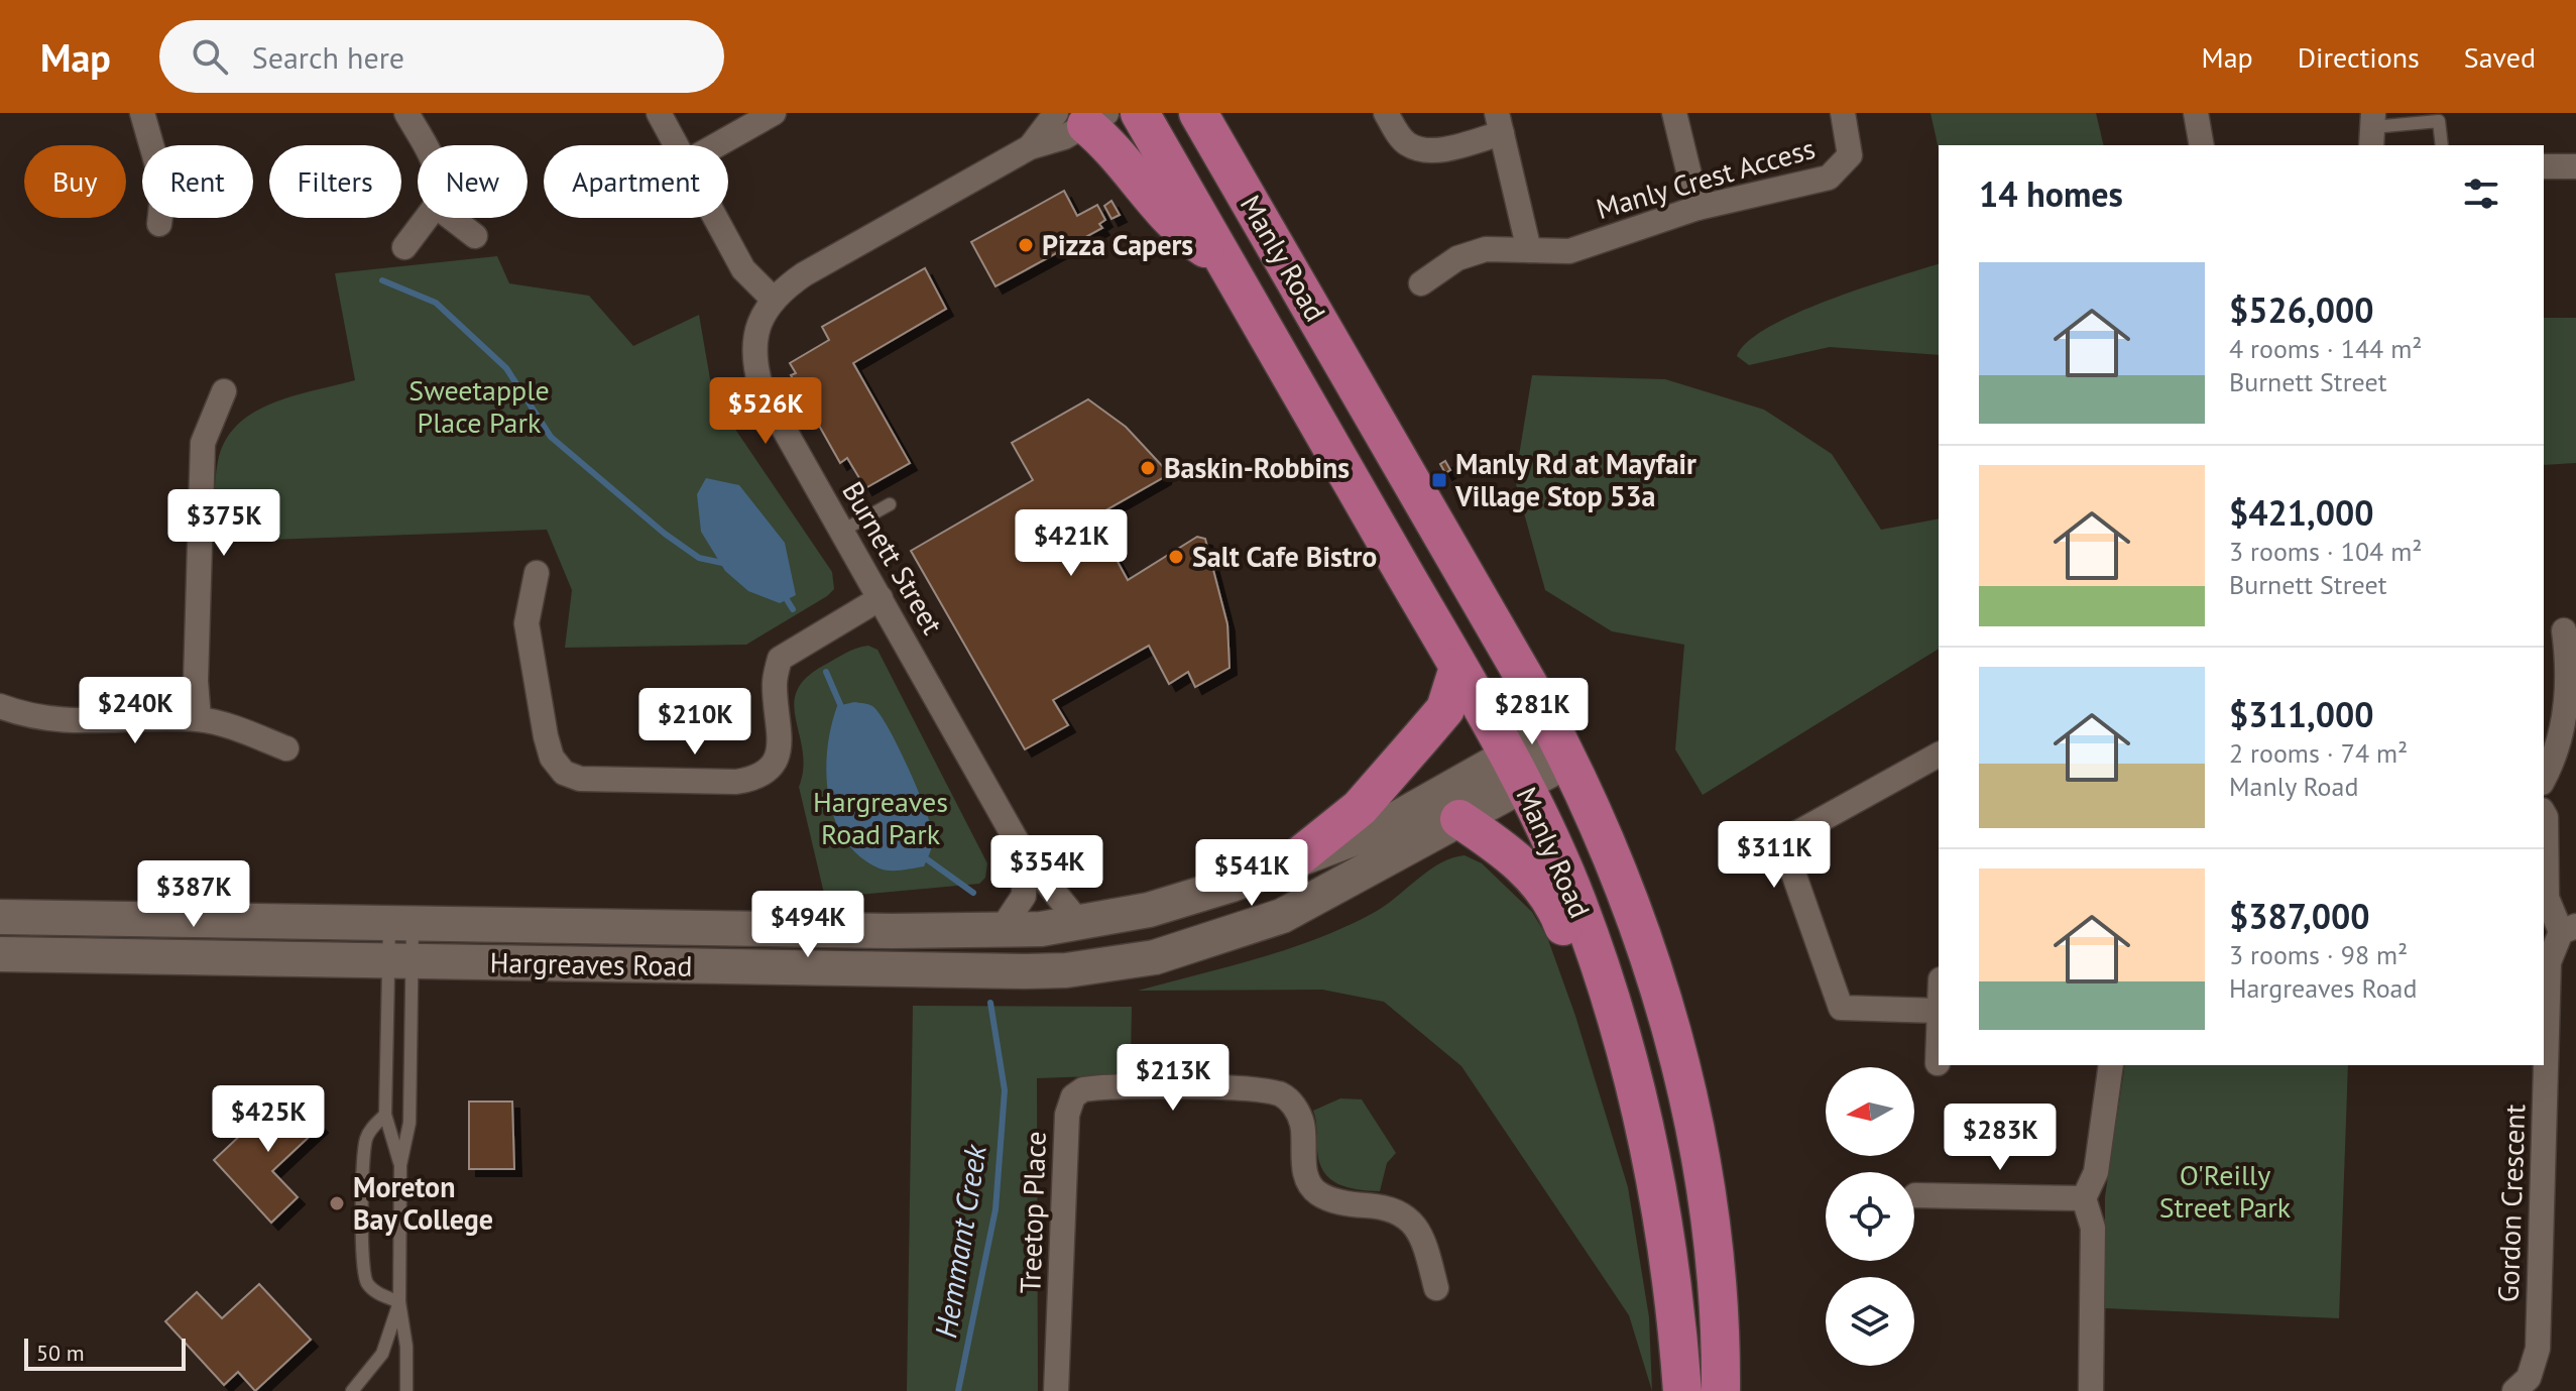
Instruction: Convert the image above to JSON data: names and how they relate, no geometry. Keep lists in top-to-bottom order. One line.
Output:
{"streets":{"main road":["Manly Road","Hargreaves Road"],"street":["Manly Crest Access","Burnett Street","Gordon Crescent","Treetop Place"]},"crossings":[["Manly Road","Hargreaves Road"],["Burnett Street","Hargreaves Road"]],"water":["Hemmant Creek"],"parks":["Sweetapple Place Park","Hargreaves Road Park","O'Reilly Street Park"],"places":{"other":["Pizza Capers","Baskin-Robbins","Salt Cafe Bistro","Moreton Bay College"],"transit":["Manly Rd at Mayfair Village Stop 53a"]},"scale_bar":"50 m","north":"left","page":{"header":"Map","search":"Search here","nav":["Map","Directions","Saved"],"chip":["Buy","Rent","Filters","New","Apartment"],"heading":"14 homes","list":[{"name":"$526,000","note":"4 rooms · 144 m² · Burnett Street"},{"name":"$421,000","note":"3 rooms · 104 m² · Burnett Street"},{"name":"$311,000","note":"2 rooms · 74 m² · Manly Road"},{"name":"$387,000","note":"3 rooms · 98 m² · Hargreaves Road"}],"price":["$526K","$375K","$421K","$240K","$281K","$210K","$311K","$354K","$541K","$387K","$494K","$213K","$425K","$283K"],"scale":"50 m"}}
